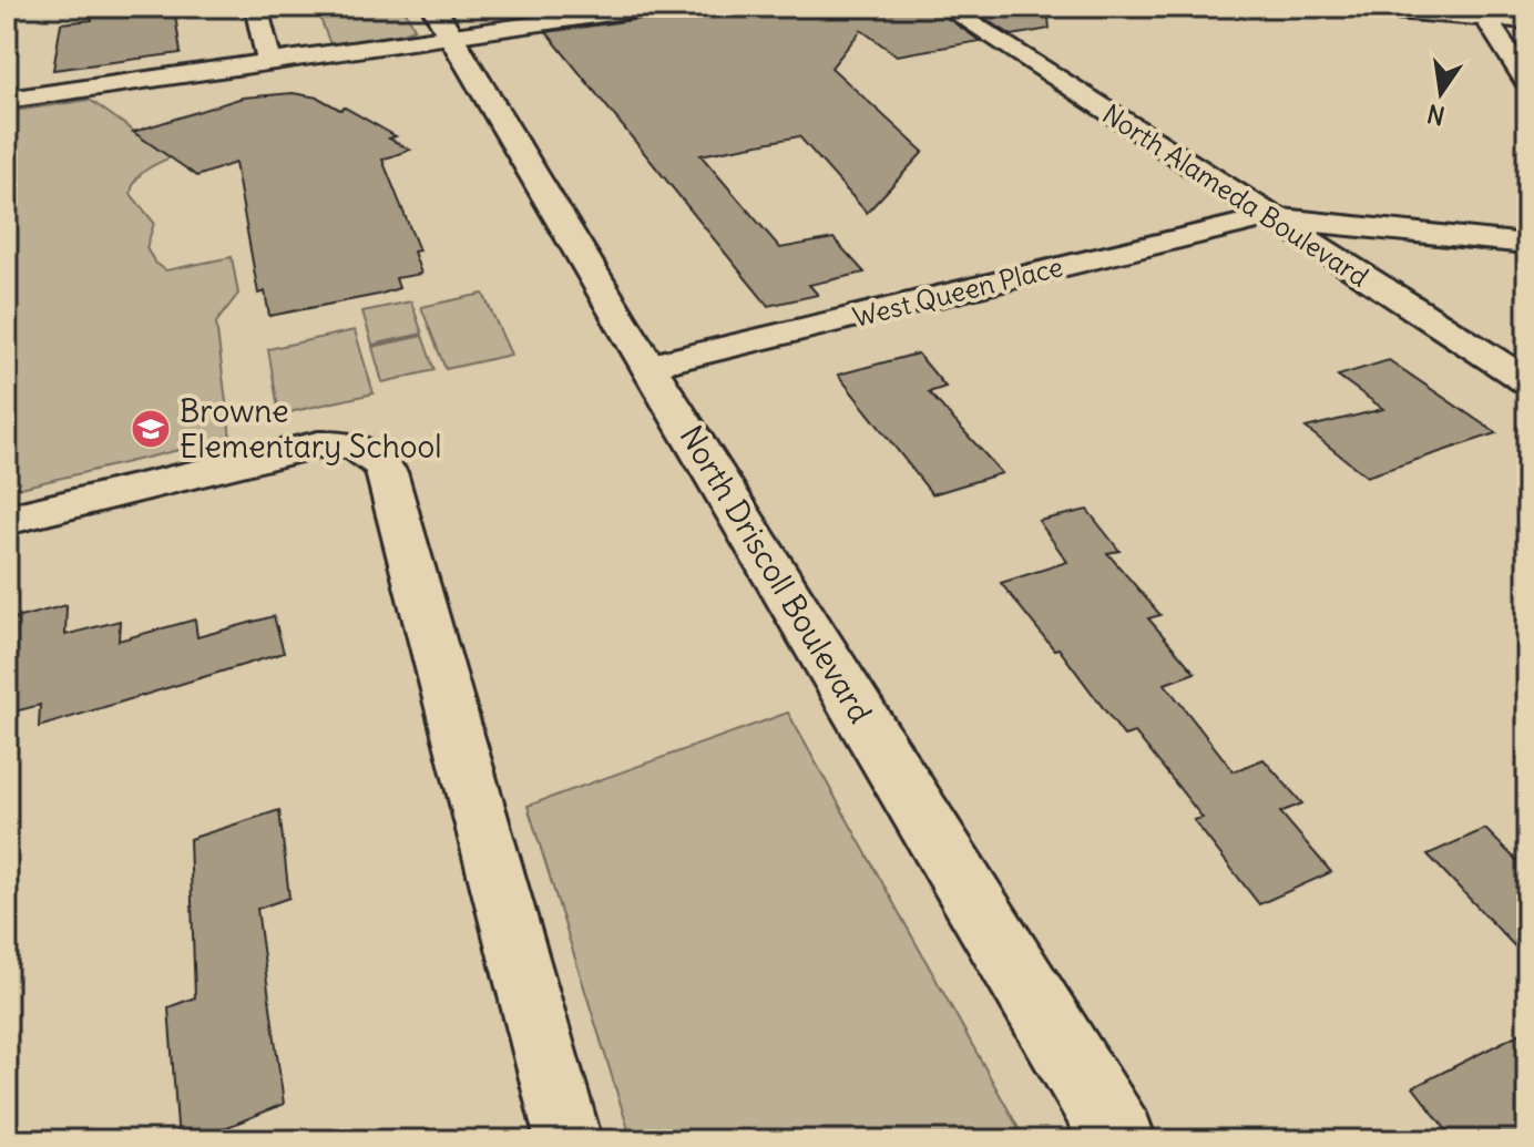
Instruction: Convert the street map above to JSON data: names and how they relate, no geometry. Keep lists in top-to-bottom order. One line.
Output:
{"streets":{"main road":["North Driscoll Boulevard"],"street":["North Alameda Boulevard","West Queen Place"]},"crossings":[["North Alameda Boulevard","West Queen Place"],["West Queen Place","North Driscoll Boulevard"]],"places":{"school or university":["Browne Elementary School"]},"north":"bottom"}
